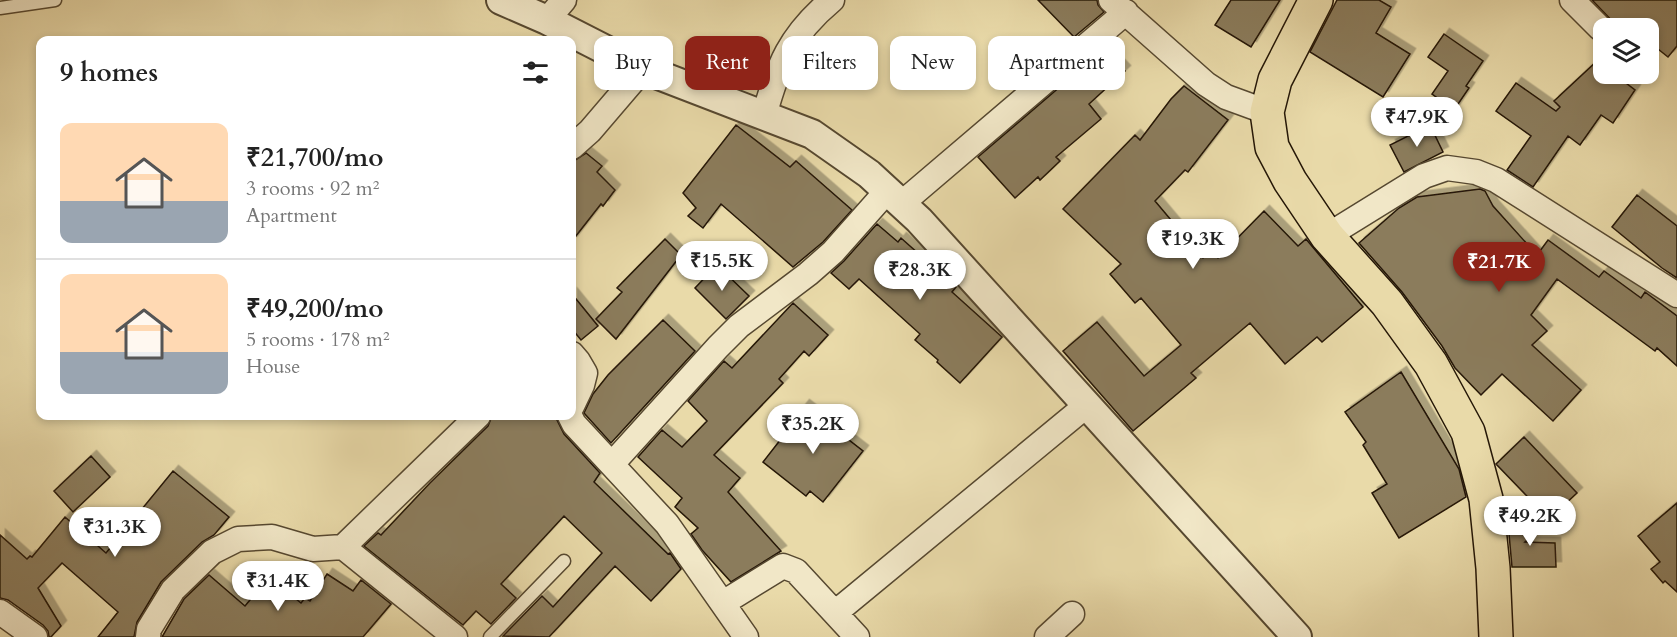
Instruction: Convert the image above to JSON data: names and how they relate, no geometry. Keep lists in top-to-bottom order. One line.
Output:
{"page":{"chip":["Buy","Rent","Filters","New","Apartment"],"heading":"9 homes","price":["₹47.9K","₹19.3K","₹15.5K","₹21.7K","₹28.3K","₹35.2K","₹49.2K","₹31.3K","₹31.4K"],"list":[{"name":"₹21,700/mo","note":"3 rooms · 92 m² · Apartment"},{"name":"₹49,200/mo","note":"5 rooms · 178 m² · House"}]}}
